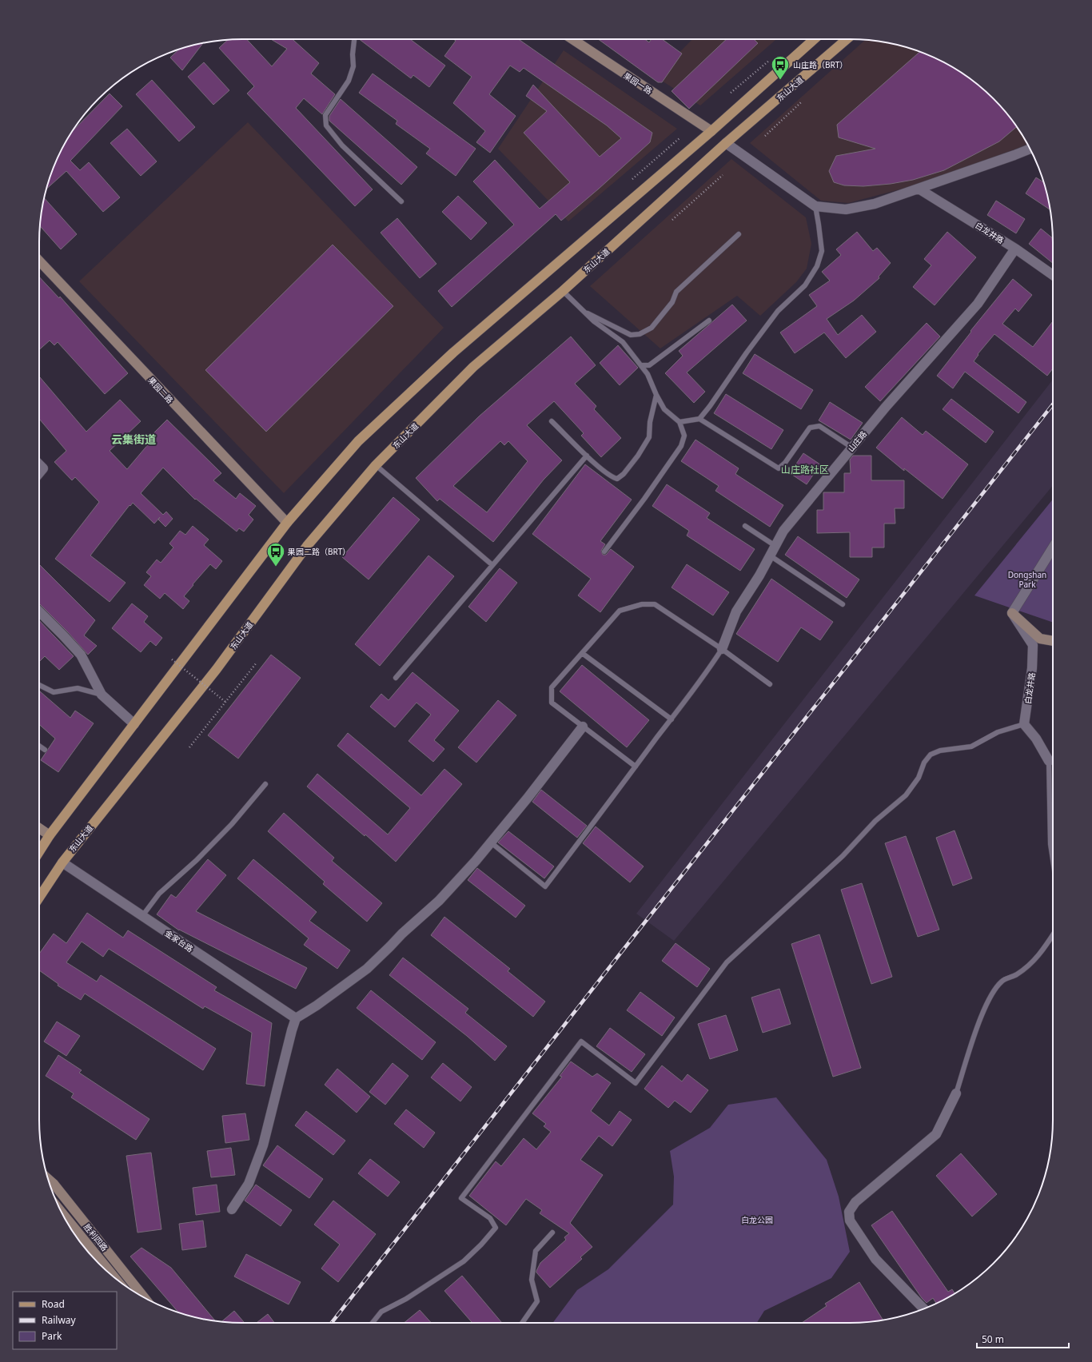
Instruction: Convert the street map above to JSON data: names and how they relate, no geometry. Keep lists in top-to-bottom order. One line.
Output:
{"streets":{"main road":["东山大道"],"street":["果园一路","白龙井路","果园二路","山庄路","金家台路","胜利四路"]},"crossings":[["东山大道","金家台路"],["白龙井路","山庄路"]],"districts":["云集街道","山庄路社区"],"parks":["Dongshan Park","白龙公园"],"places":{"bus stop":["山庄路（BRT）","果园二路（BRT）"]},"legend":["Road","Railway","Park"],"scale_bar":"50 m"}
